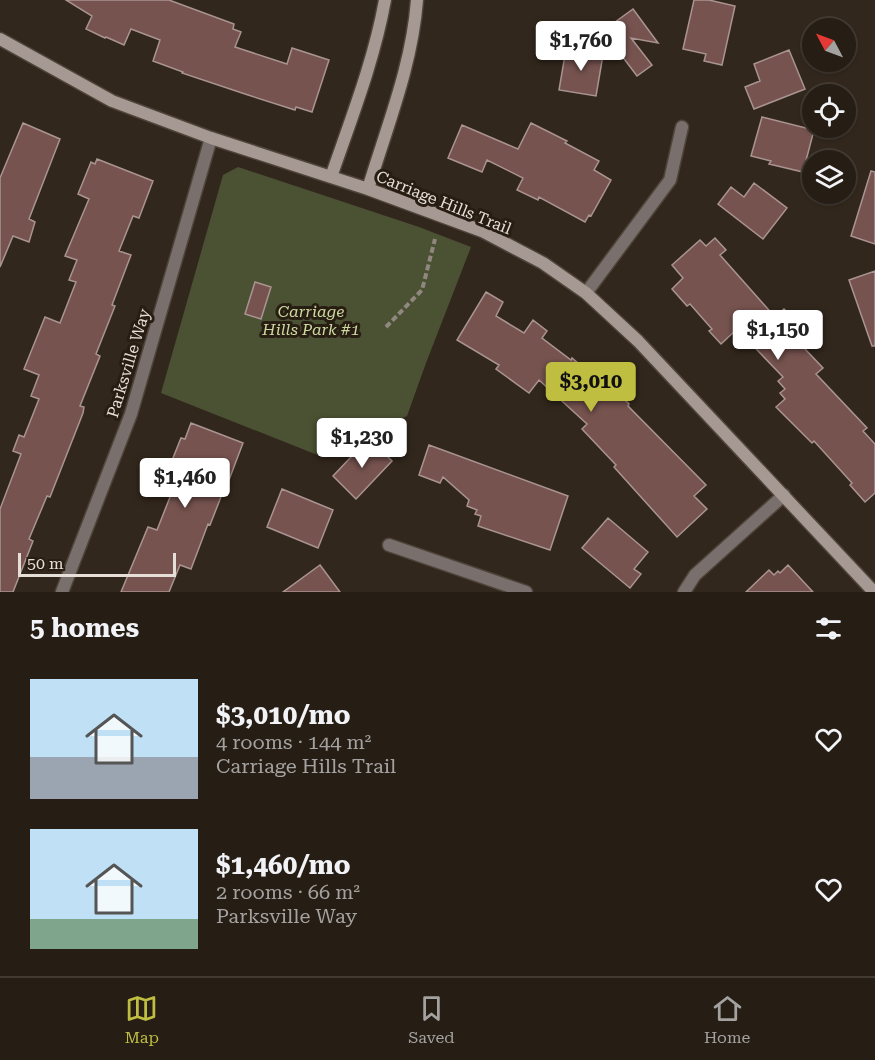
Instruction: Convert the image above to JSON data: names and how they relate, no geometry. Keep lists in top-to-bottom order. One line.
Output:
{"streets":{"street":["Carriage Hills Trail","Parksville Way"]},"crossings":[["Carriage Hills Trail","Parksville Way"]],"parks":["Carriage Hills Park #1"],"scale_bar":"50 m","north":"top left","page":{"price":["$1,760","$1,150","$3,010","$1,230","$1,460"],"scale":"50 m","heading":"5 homes","list":[{"name":"$3,010/mo","note":"4 rooms · 144 m² · Carriage Hills Trail"},{"name":"$1,460/mo","note":"2 rooms · 66 m² · Parksville Way"}],"tabs":["Map","Saved","Home"]}}
